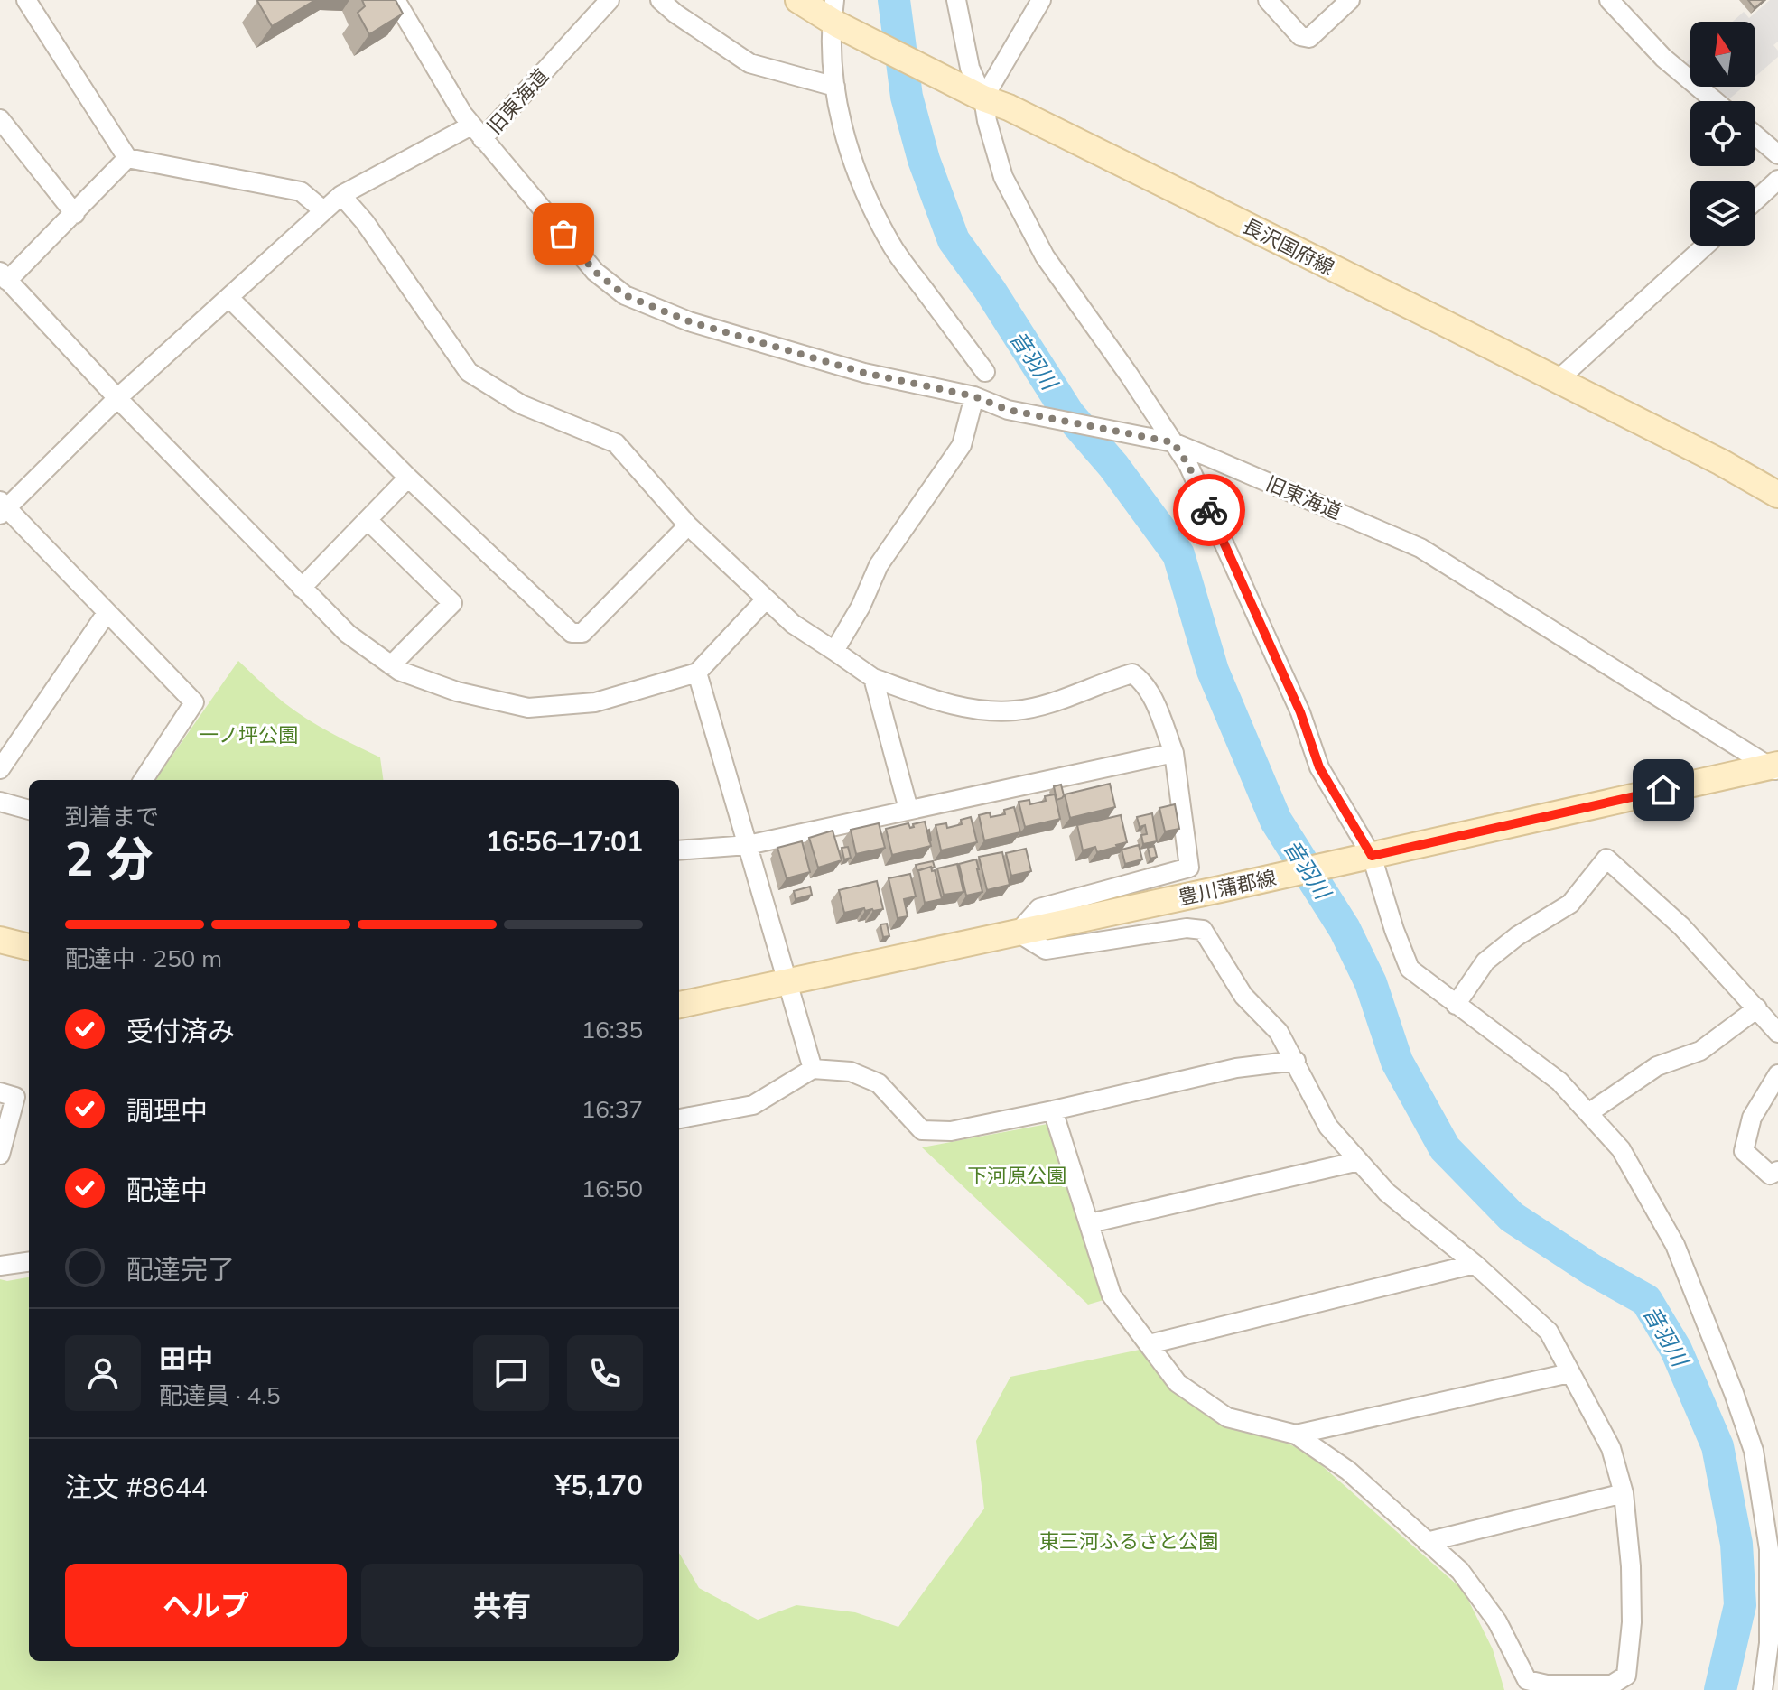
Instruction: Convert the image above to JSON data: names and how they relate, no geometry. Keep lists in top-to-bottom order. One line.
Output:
{"streets":{"main road":["長沢国府線","豊川蒲郡線"],"street":["旧東海道"]},"crossings":[["旧東海道","豊川蒲郡線"]],"water":["音羽川"],"parks":["一ノ坪公園","下河原公園","東三河ふるさと公園"],"north":"top","page":{"heading":["2 分","到着まで","16:56–17:01"],"panel":["田中","配達員 · 4.5","注文 #8644","¥5,170"],"bar":"配達中 · 250 m","list":[["受付済み","16:35"],["調理中","16:37"],["配達中","16:50"],"配達完了"],"buttons":["ヘルプ","共有"]}}
